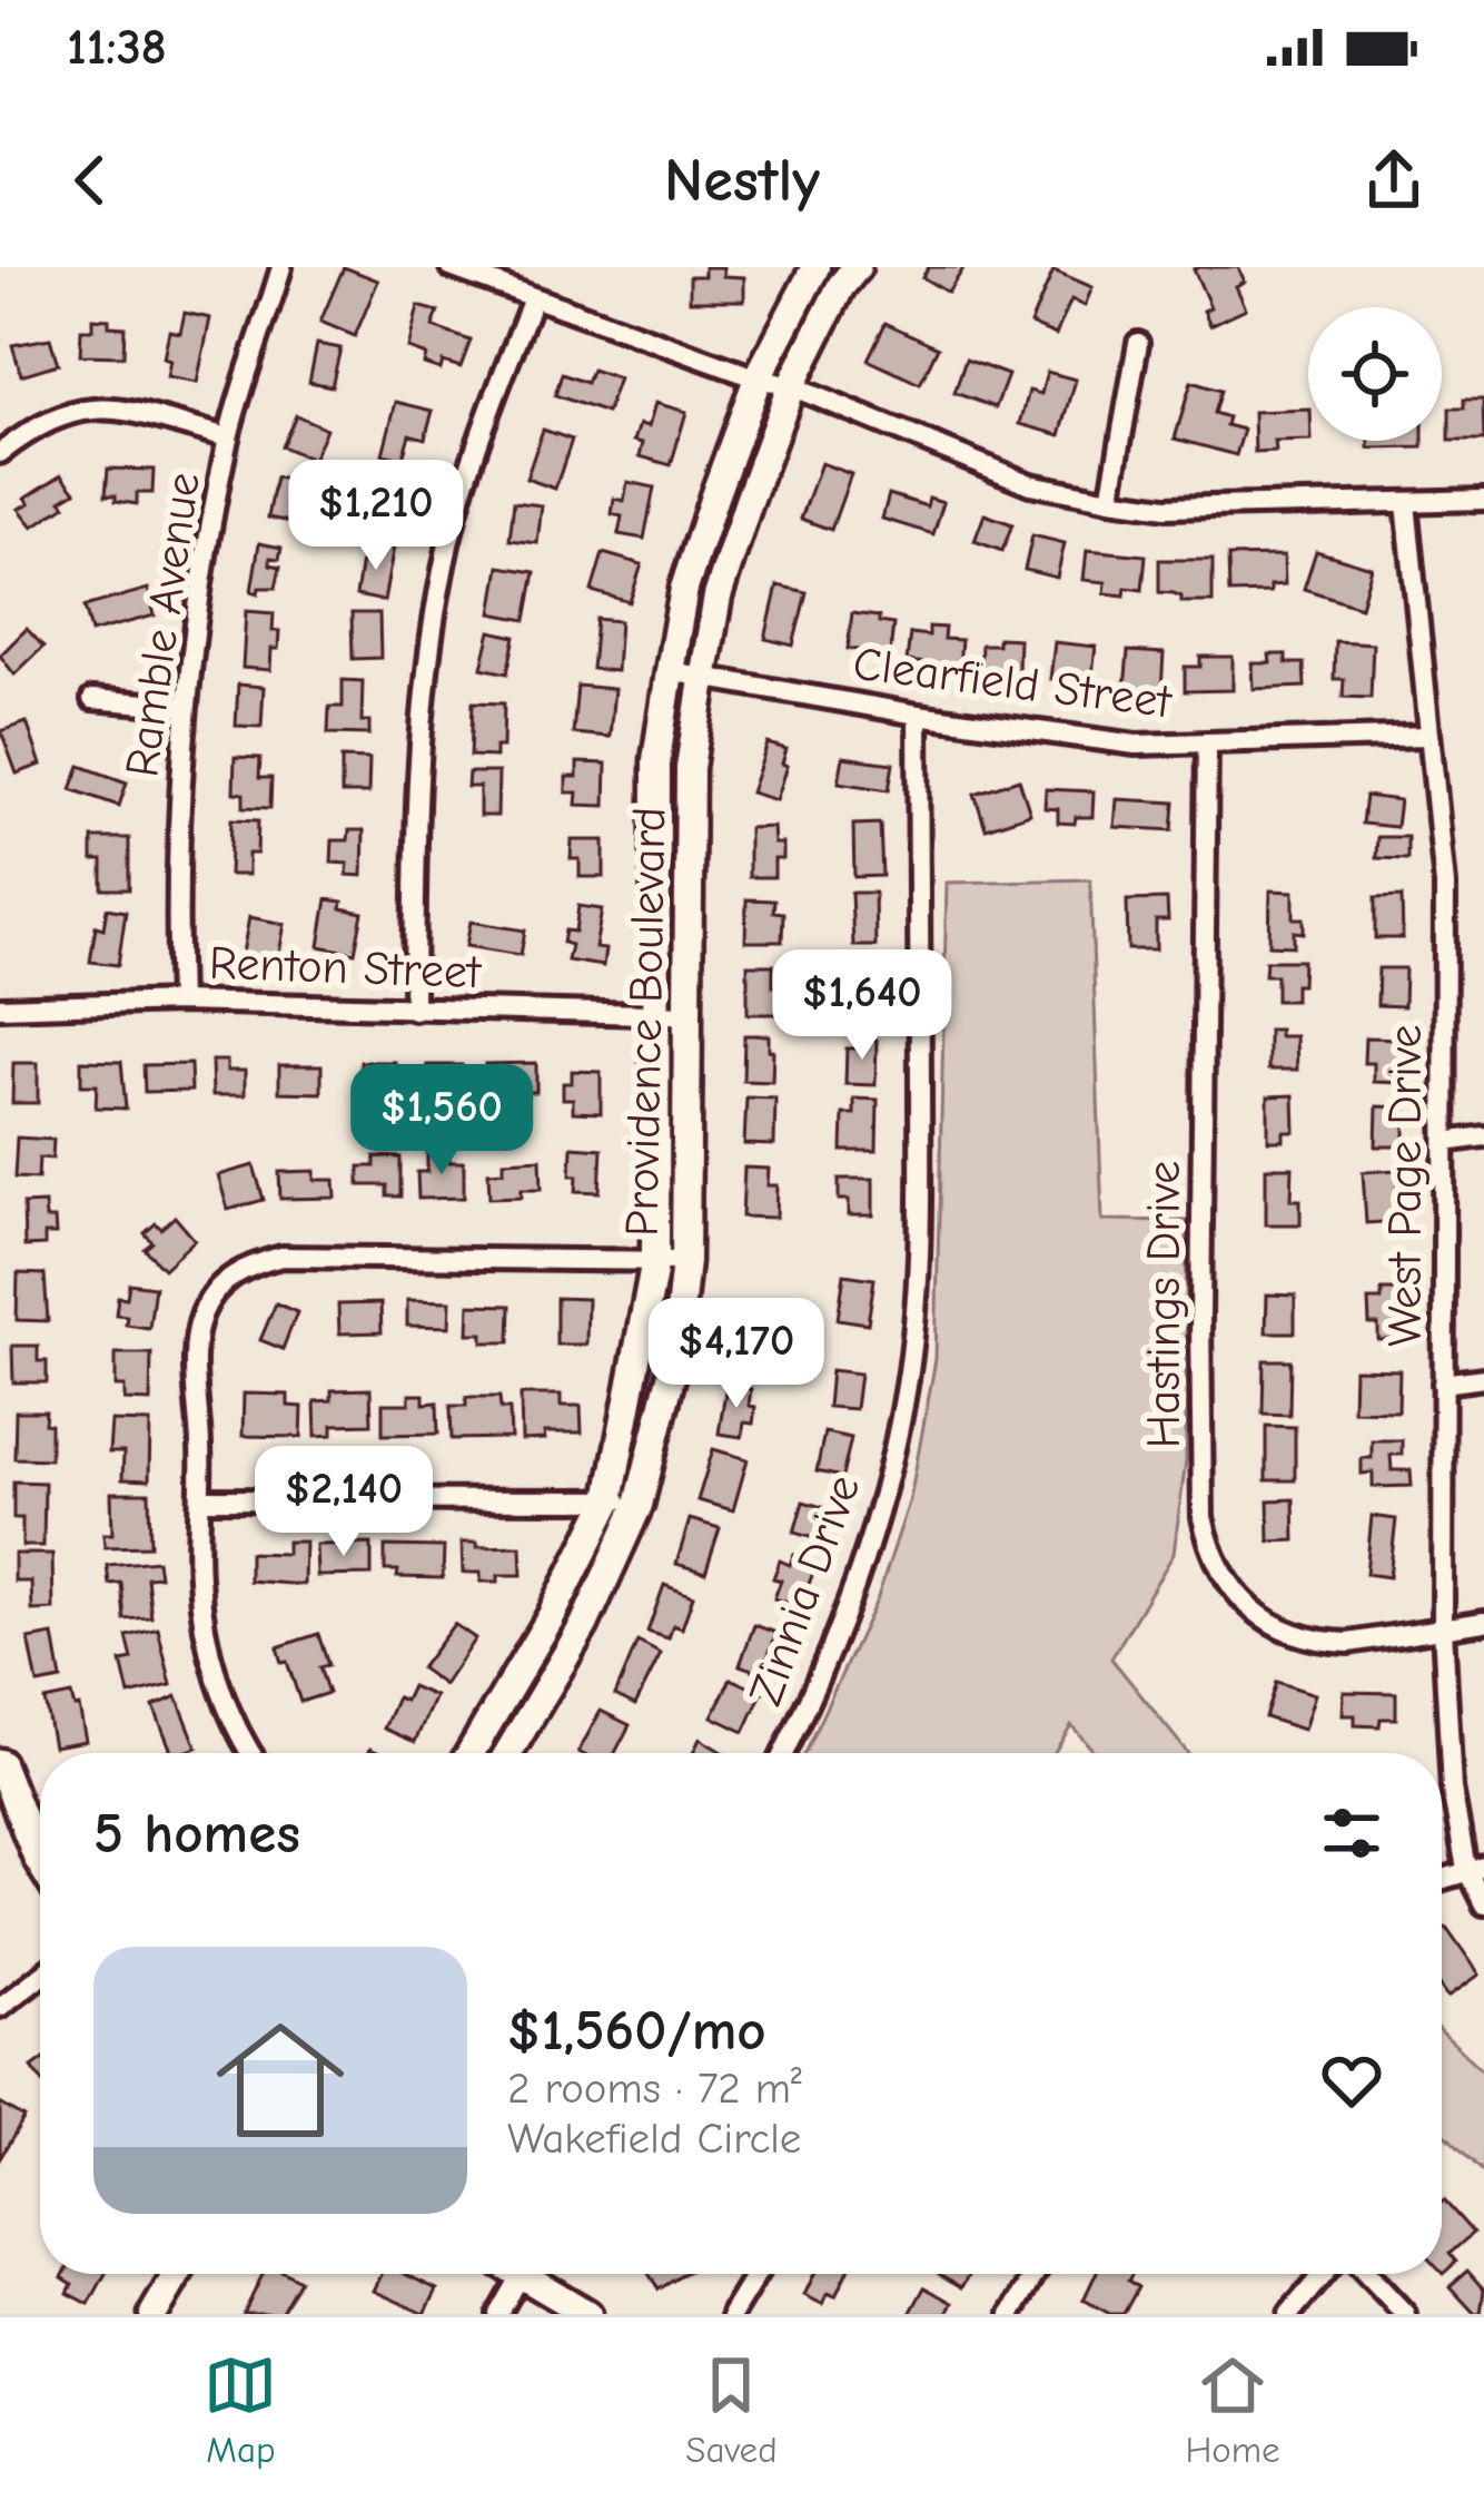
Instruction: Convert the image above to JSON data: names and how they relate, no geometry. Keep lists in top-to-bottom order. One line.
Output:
{"streets":{"main road":["Providence Boulevard"],"street":["Ramble Avenue","Clearfield Street","Renton Street","West Page Drive","Hastings Drive","Zinnia Drive"]},"crossings":[["Ramble Avenue","Renton Street"],["Clearfield Street","Providence Boulevard"],["Clearfield Street","West Page Drive"],["Clearfield Street","Hastings Drive"],["Clearfield Street","Zinnia Drive"],["Renton Street","Providence Boulevard"],["West Page Drive","Hastings Drive"]],"page":{"status":"11:38","header":"Nestly","price":["$1,210","$1,640","$1,560","$4,170","$2,140"],"heading":"5 homes","list":[{"name":"$1,560/mo","note":"2 rooms · 72 m² · Wakefield Circle"}],"tabs":["Map","Saved","Home"]}}
